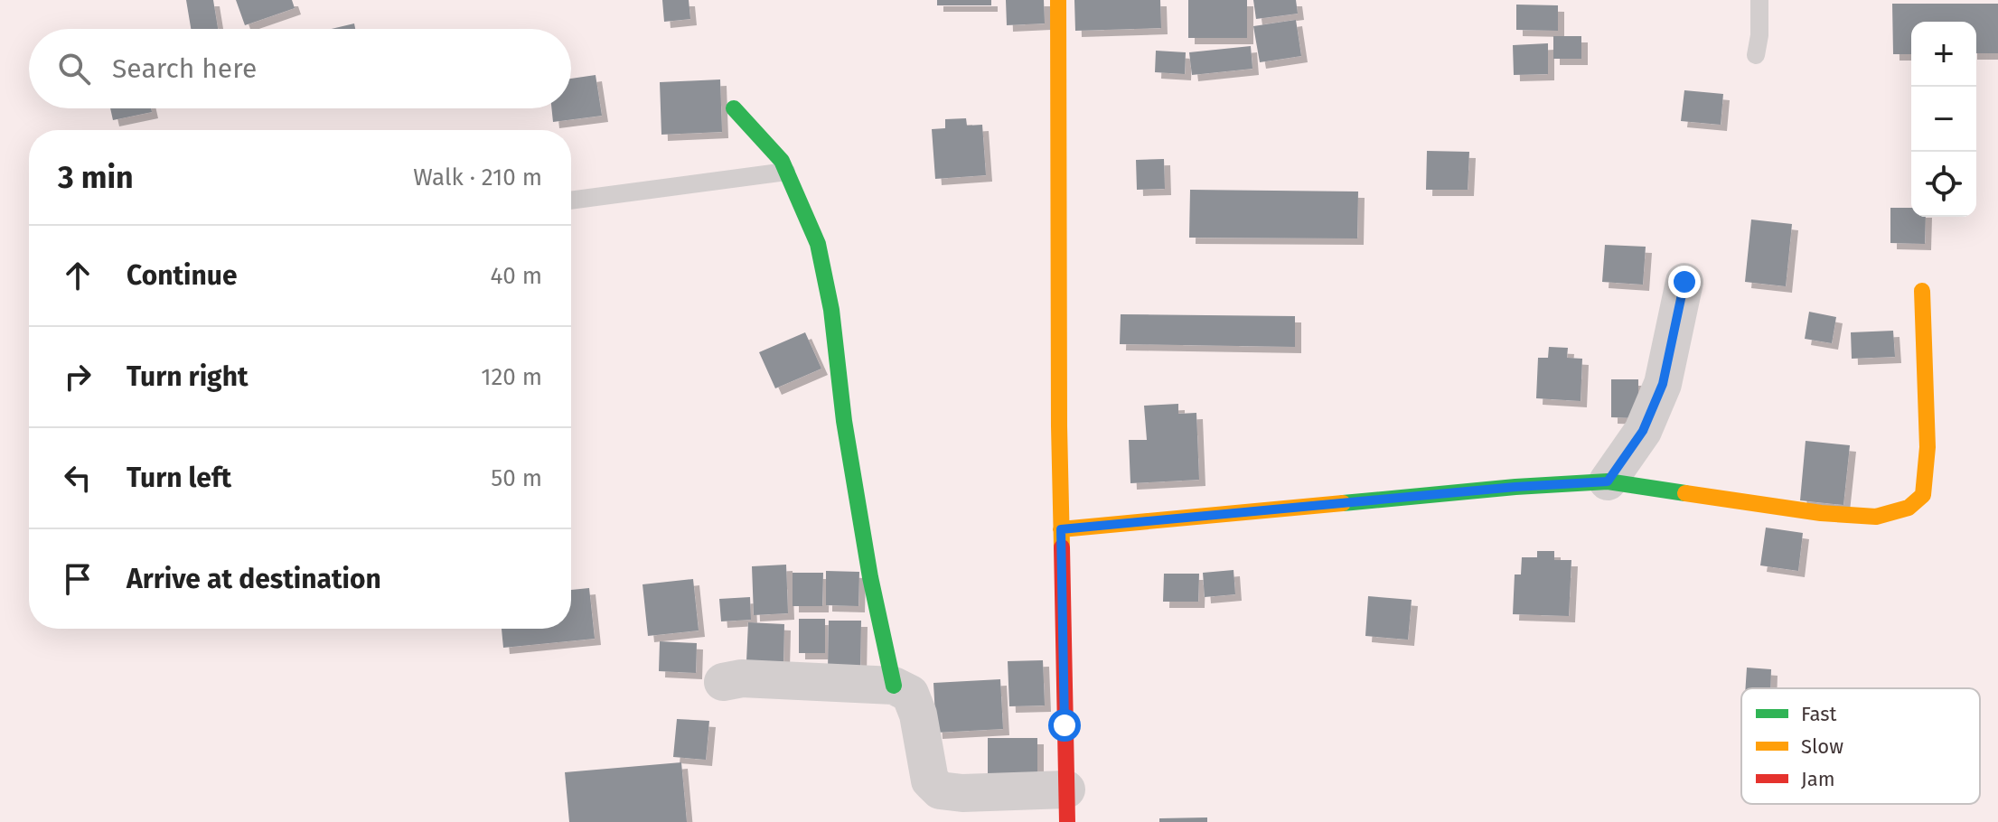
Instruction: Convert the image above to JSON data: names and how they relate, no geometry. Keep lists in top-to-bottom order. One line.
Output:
{"legend":["Fast","Slow","Jam"],"page":{"map_buttons":["+","−"],"search":"Search here","heading":["3 min","Walk · 210 m"],"list":[["Continue","40 m"],["Turn right","120 m"],["Turn left","50 m"],"Arrive at destination"]}}
